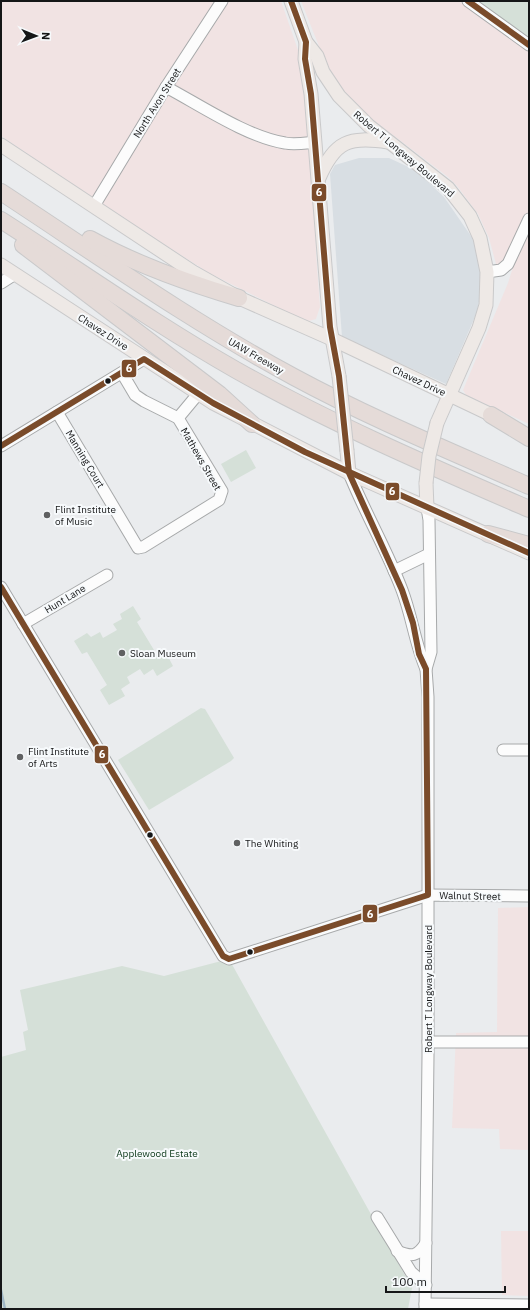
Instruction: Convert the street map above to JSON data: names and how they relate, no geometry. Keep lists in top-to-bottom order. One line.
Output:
{"streets":{"highway":["UAW Freeway"],"main road":["Robert T Longway Boulevard","Chavez Drive"],"street":["North Avon Street","Manning Court","Mathews Street","Hunt Lane","Walnut Street"]},"crossings":[["North Avon Street","Chavez Drive"],["Robert T Longway Boulevard","Chavez Drive"],["Robert T Longway Boulevard","Walnut Street"],["Chavez Drive","Mathews Street"],["Manning Court","Mathews Street"],["Hunt Lane","Walnut Street"]],"parks":["Applewood Estate"],"places":["Flint Institute of Music","Sloan Museum","Flint Institute of Arts","The Whiting"],"lines":["transit line 6"],"scale_bar":"100 m","north":"right"}
